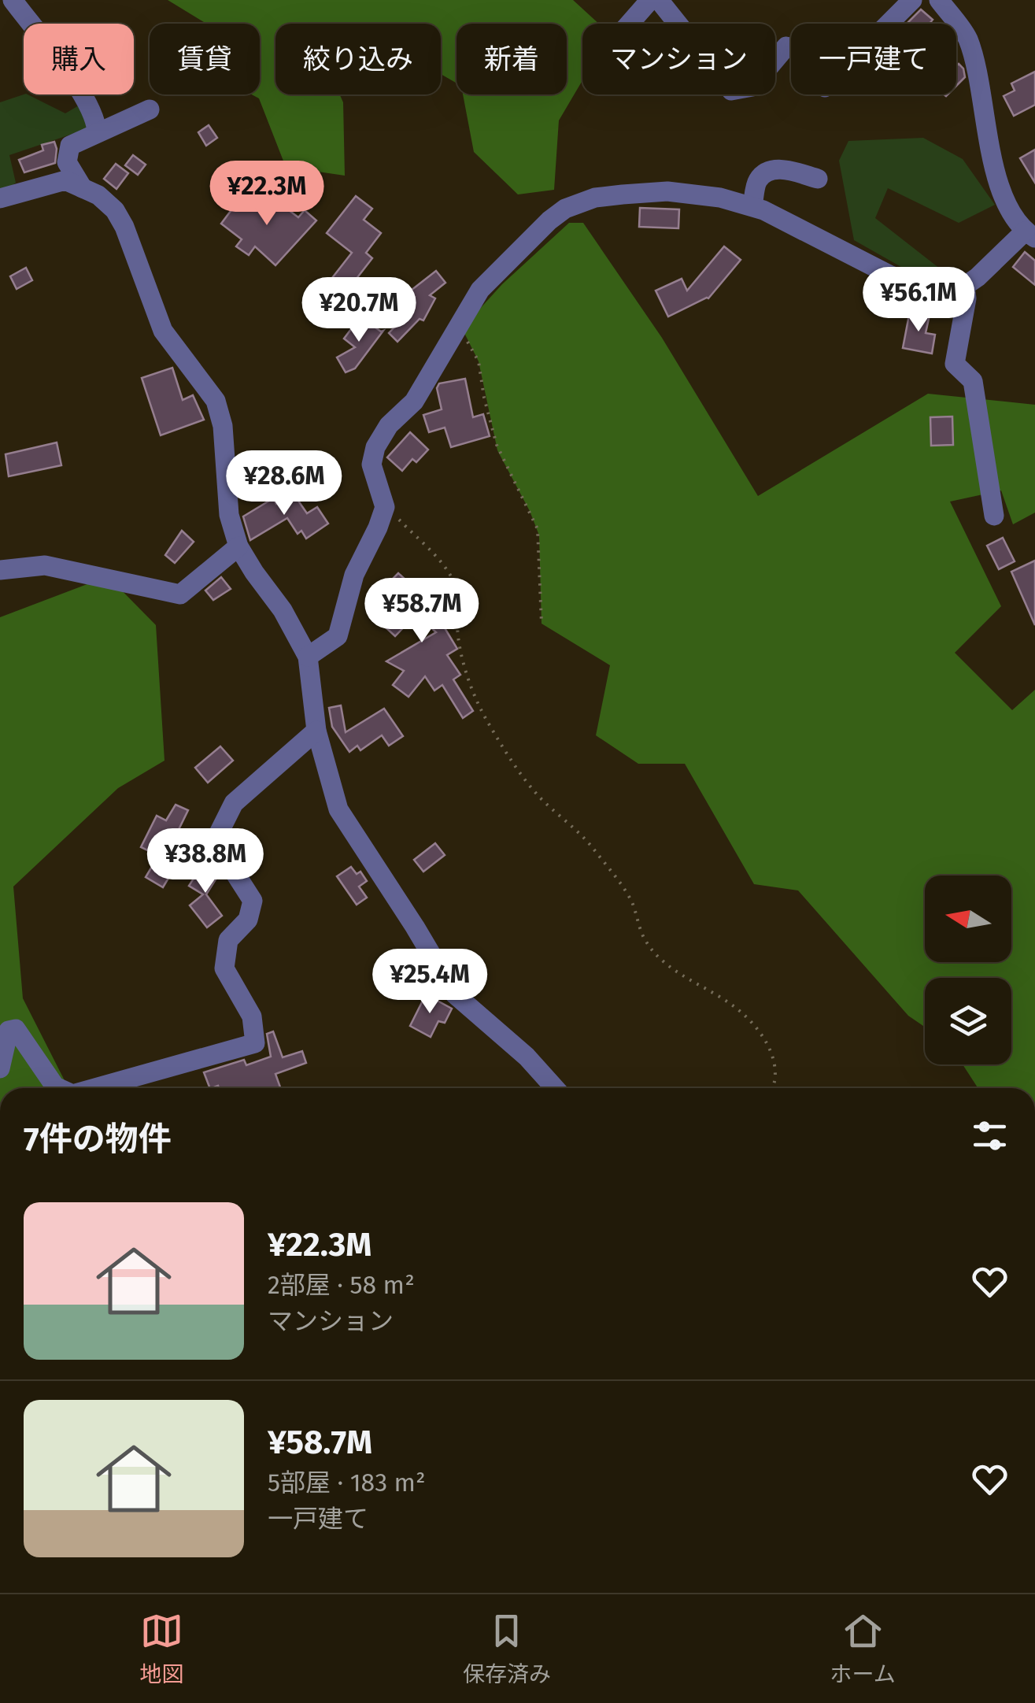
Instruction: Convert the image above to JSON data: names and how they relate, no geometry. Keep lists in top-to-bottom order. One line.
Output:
{"north":"left","page":{"chip":["購入","賃貸","絞り込み","新着","マンション","一戸建て"],"price":["¥22.3M","¥56.1M","¥20.7M","¥28.6M","¥58.7M","¥38.8M","¥25.4M"],"heading":"7件の物件","list":[{"name":"¥22.3M","note":"2部屋 · 58 m² · マンション"},{"name":"¥58.7M","note":"5部屋 · 183 m² · 一戸建て"}],"tabs":["地図","保存済み","ホーム"]}}
